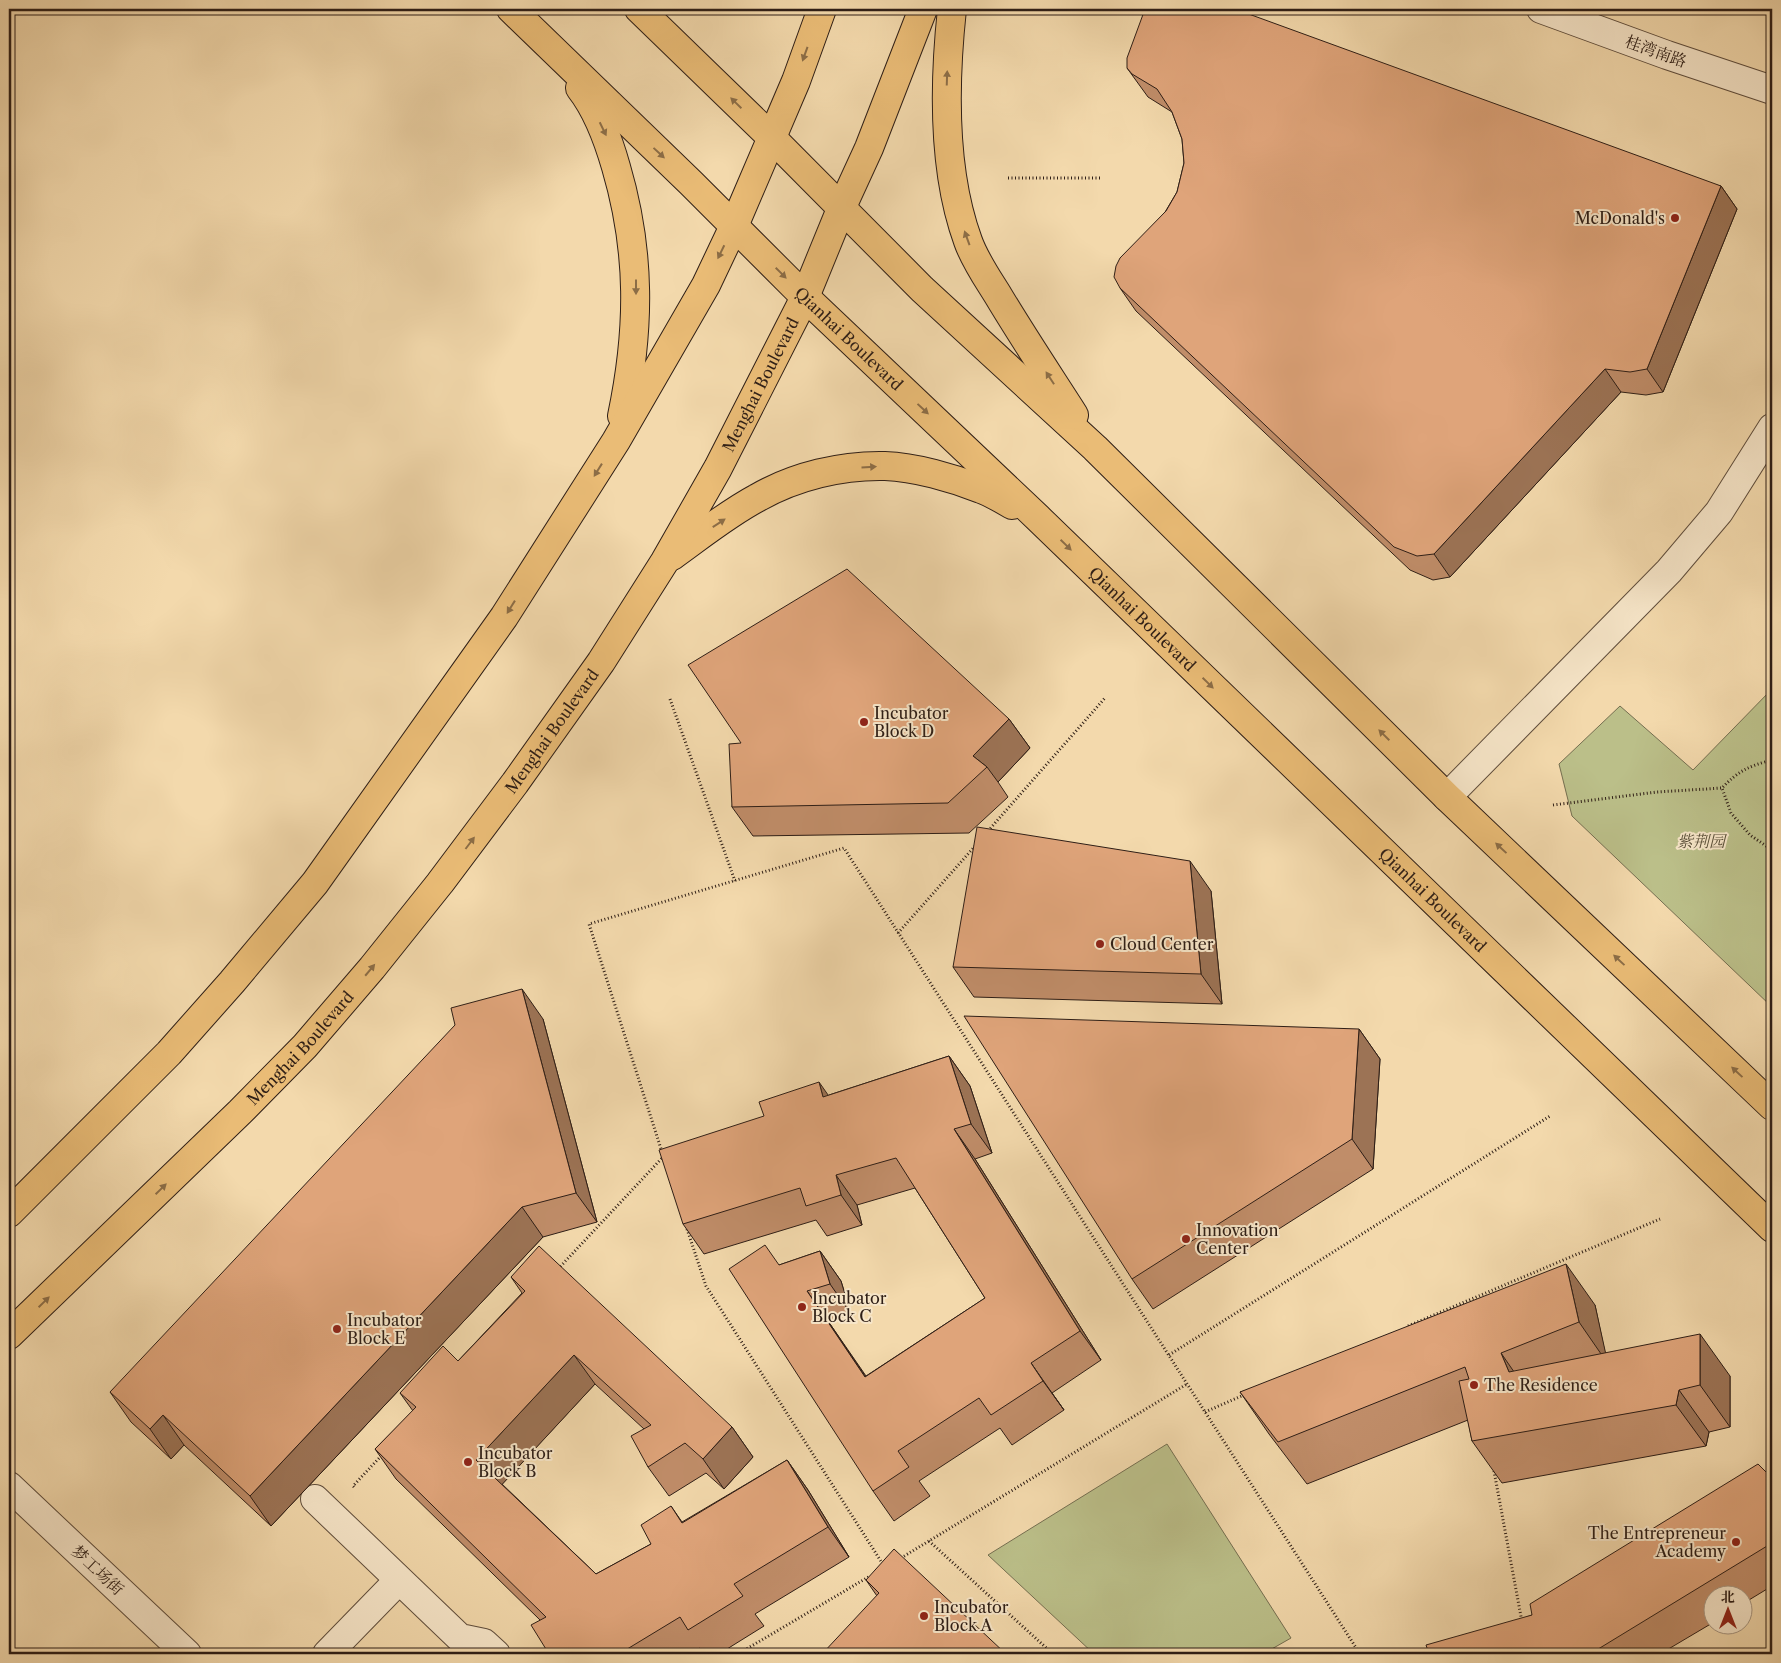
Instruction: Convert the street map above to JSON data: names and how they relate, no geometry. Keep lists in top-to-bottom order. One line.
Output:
{"streets":{"main road":["Qianhai Boulevard","Menghai Boulevard"],"street":["桂湾南路","梦工场街"]},"crossings":[["Qianhai Boulevard","Menghai Boulevard"]],"parks":["紫荆园"],"places":["McDonald's","Incubator Block D","Cloud Center","Innovation Center","Incubator Block C","Incubator Block E","The Residence","Incubator Block B","The Entrepreneur Academy","Incubator Block A"],"north":"top"}
